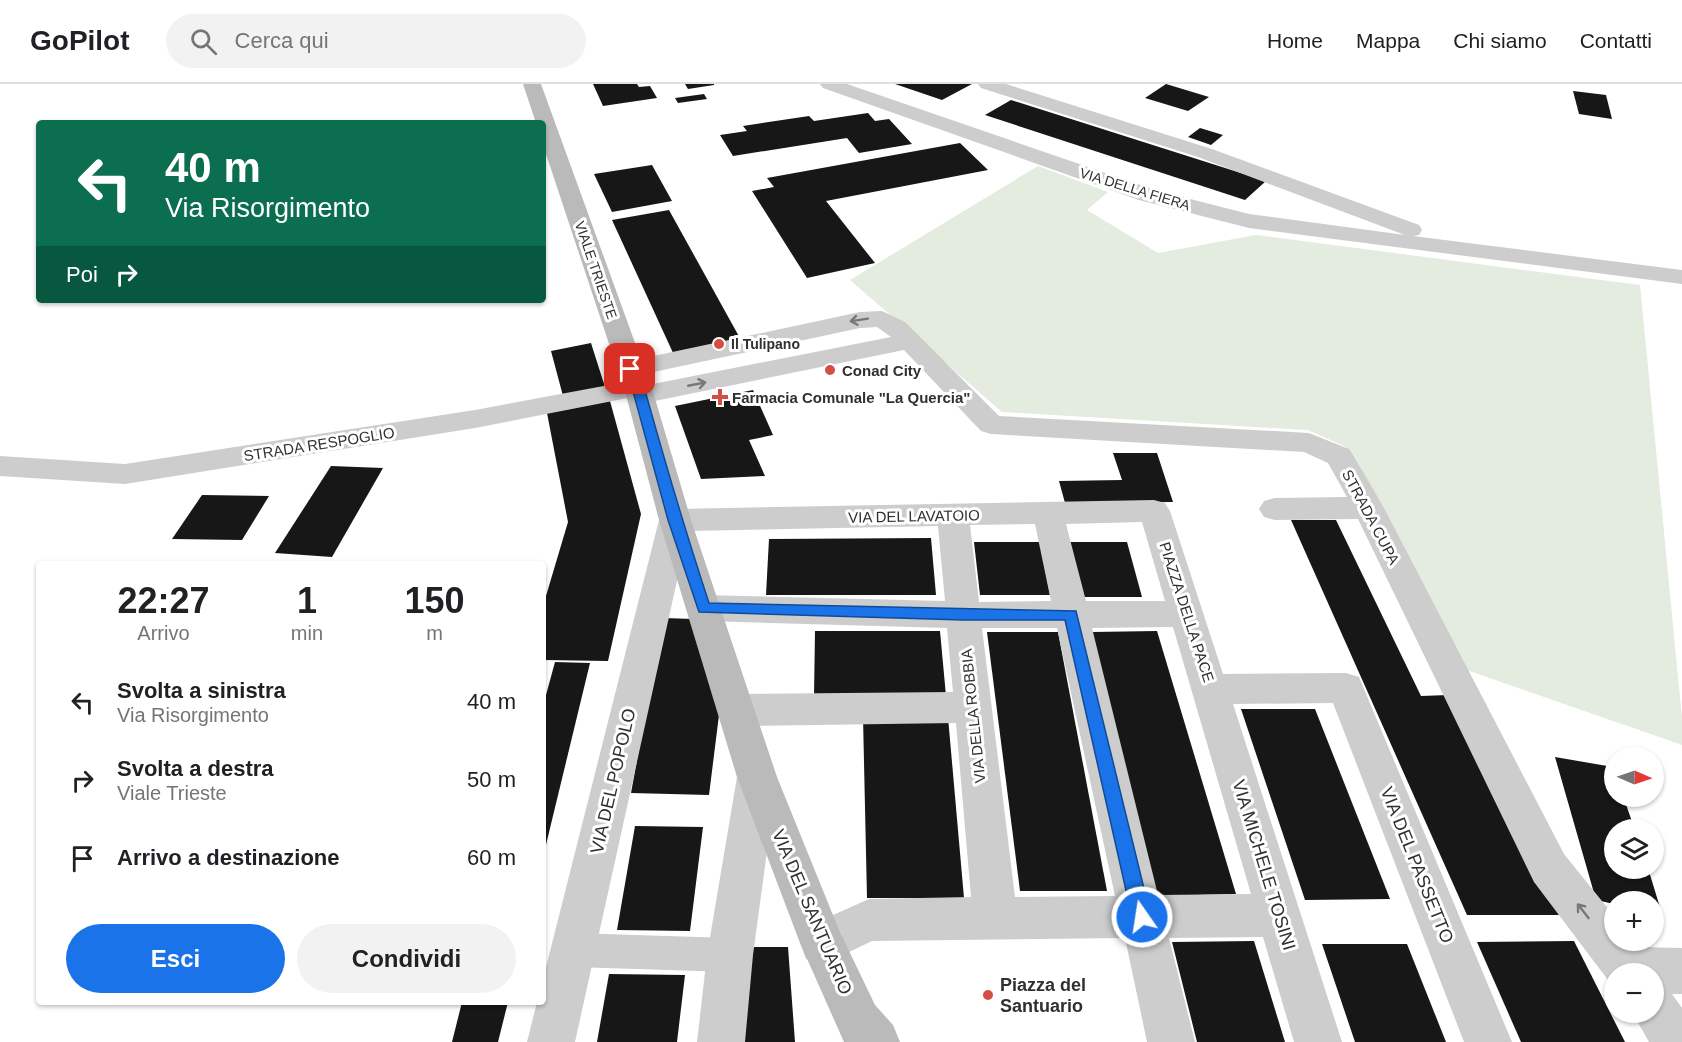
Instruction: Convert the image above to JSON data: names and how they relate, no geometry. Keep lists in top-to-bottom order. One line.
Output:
{"streets":{"main road":["VIALE TRIESTE","VIA DEL SANTUARIO"],"street":["VIA DELLA FIERA","STRADA RESPOGLIO","VIA DEL LAVATOIO","STRADA CUPA","PIAZZA DELLA PACE","VIA DELLA ROBBIA","VIA DEL POPOLO","VIA MICHELE TOSINI","VIA DEL PASSETTO"]},"crossings":[["VIALE TRIESTE","STRADA RESPOGLIO"],["VIALE TRIESTE","VIA DEL LAVATOIO"],["VIALE TRIESTE","VIA DEL POPOLO"],["VIALE TRIESTE","VIA DEL SANTUARIO"],["STRADA RESPOGLIO","STRADA CUPA"],["VIA DEL LAVATOIO","PIAZZA DELLA PACE"],["VIA DEL LAVATOIO","VIA DELLA ROBBIA"],["VIA DEL LAVATOIO","VIA DEL POPOLO"],["PIAZZA DELLA PACE","VIA MICHELE TOSINI"],["PIAZZA DELLA PACE","VIA DEL PASSETTO"]],"one_way":["STRADA CUPA"],"places":{"other":["Il Tulipano","Conad City","Piazza del Santuario"],"health":["Farmacia Comunale \"La Quercia\""]},"north":"right","page":{"header":"GoPilot","search":"Cerca qui","nav":["Home","Mappa","Chi siamo","Contatti"],"turn":["40 m","Via Risorgimento"],"then":"Poi","eta":["22:27","Arrivo","1","min","150","m"],"list":[{"name":"Svolta a sinistra","note":"Via Risorgimento","value":"40 m"},{"name":"Svolta a destra","note":"Viale Trieste","value":"50 m"},{"name":"Arrivo a destinazione","value":"60 m"}],"map_buttons":["+","−"],"buttons":["Esci","Condividi"]}}
